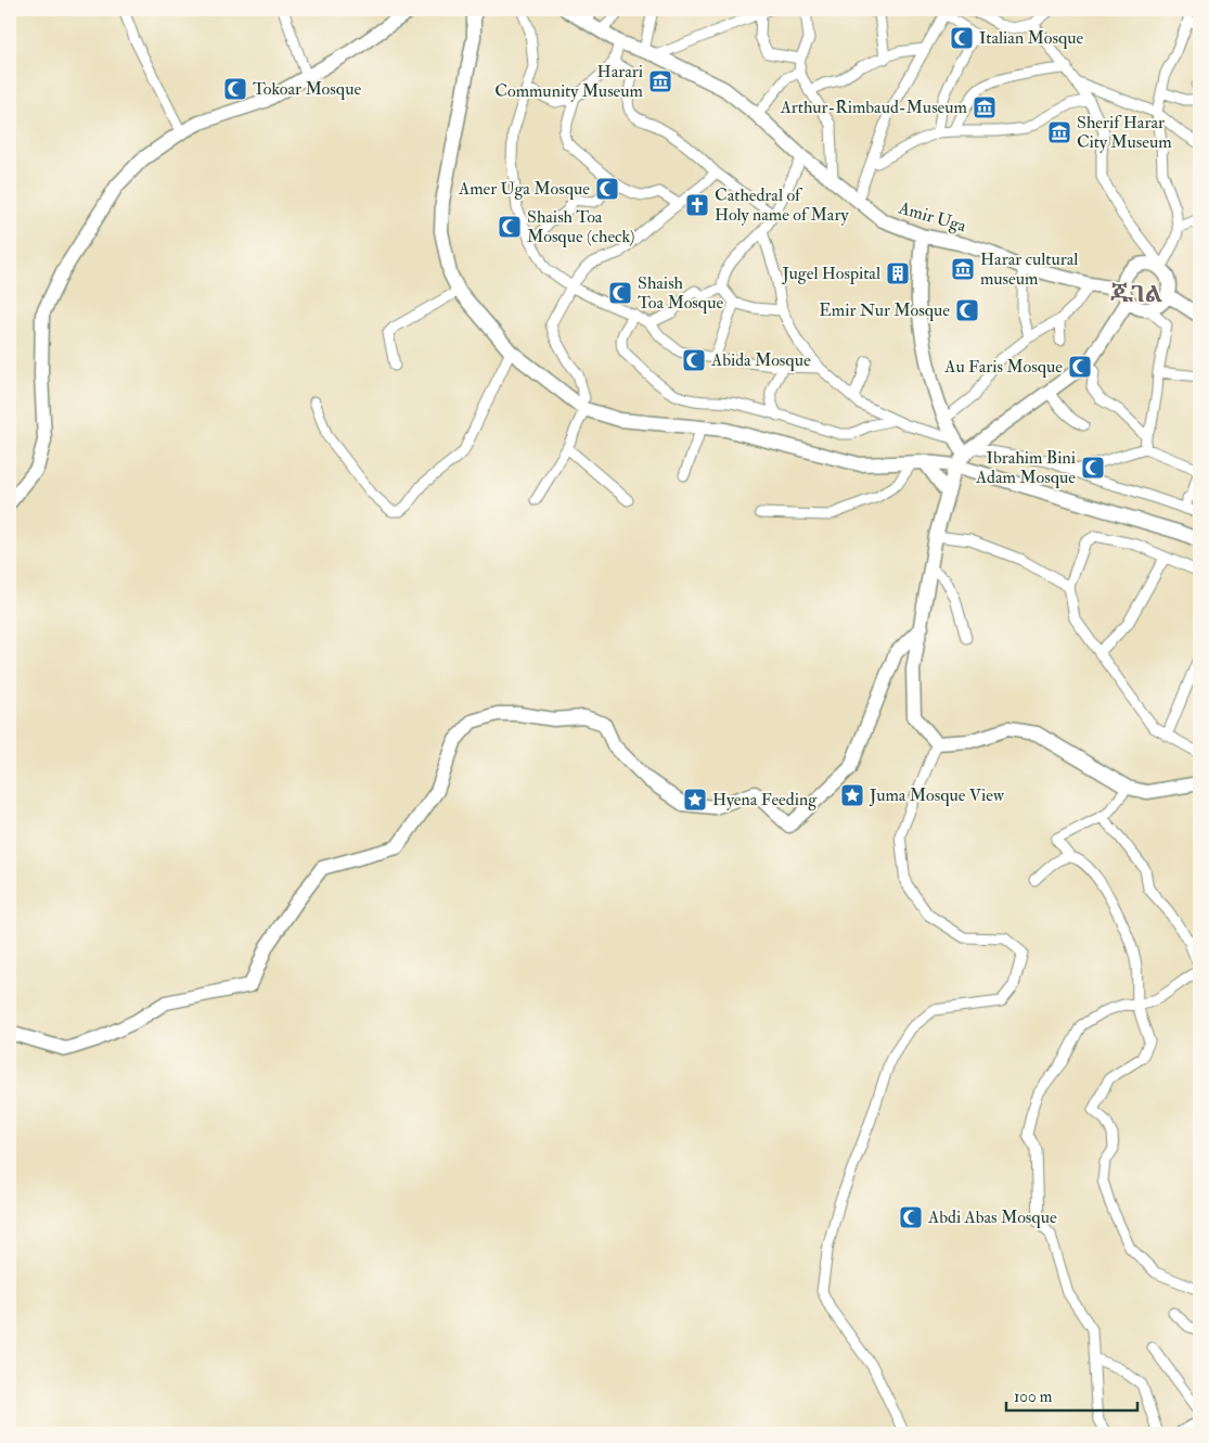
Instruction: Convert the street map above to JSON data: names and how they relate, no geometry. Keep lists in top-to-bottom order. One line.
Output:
{"streets":{"street":["Amir Uga"]},"districts":["ጁገል"],"places":{"mosque":["Italian Mosque","Tokoar Mosque","Amer Uga Mosque","Shaish Toa Mosque (check)","Shaish Toa Mosque","Emir Nur Mosque","Abida Mosque","Au Faris Mosque","Ibrahim Bini Adam Mosque","Abdi Abas Mosque"],"museum":["Harari Community Museum","Arthur-Rimbaud-Museum","Sherif Harar City Museum","Harar cultural museum"],"church":["Cathedral of Holy name of Mary"],"building":["Jugel Hospital"],"place":["Juma Mosque View","Hyena Feeding"]},"scale_bar":"100 m"}
